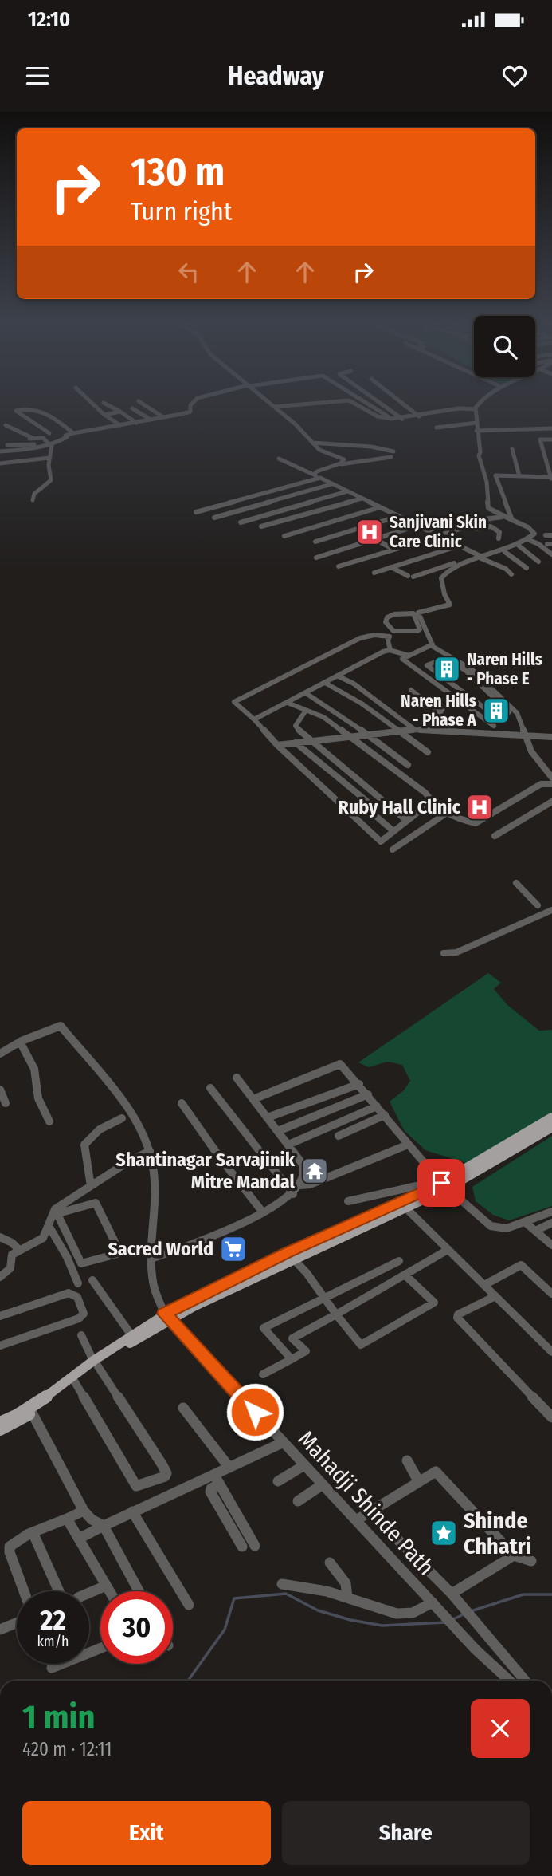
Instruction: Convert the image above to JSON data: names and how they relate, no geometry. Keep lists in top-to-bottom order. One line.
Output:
{"streets":{"street":["Mahadji Shinde Path"]},"places":{"hospital":["Sanjivani Skin Care Clinic","Ruby Hall Clinic"],"building":["Naren Hills - Phase E","Naren Hills - Phase A"],"temple":["Shantinagar Sarvajinik Mitre Mandal"],"supermarket":["Sacred World"],"place":["Shinde Chhatri"]},"page":{"status":"12:10","header":"Headway","turn":["130 m","Turn right"],"speed":"22 km/h","limit":"30","heading":["1 min","420 m · 12:11"],"buttons":["Exit","Share"]}}
